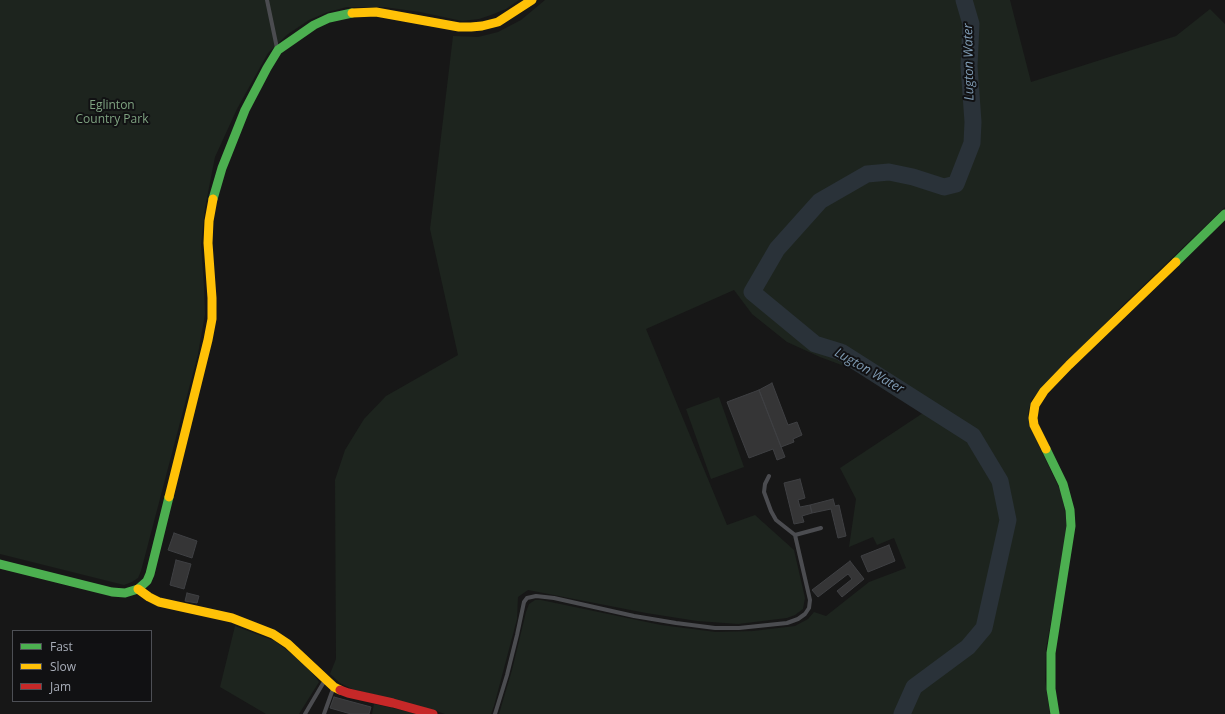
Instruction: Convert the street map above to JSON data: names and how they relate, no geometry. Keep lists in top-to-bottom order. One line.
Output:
{"water":["Lugton Water"],"parks":["Eglinton Country Park"],"legend":["Fast","Slow","Jam"]}
